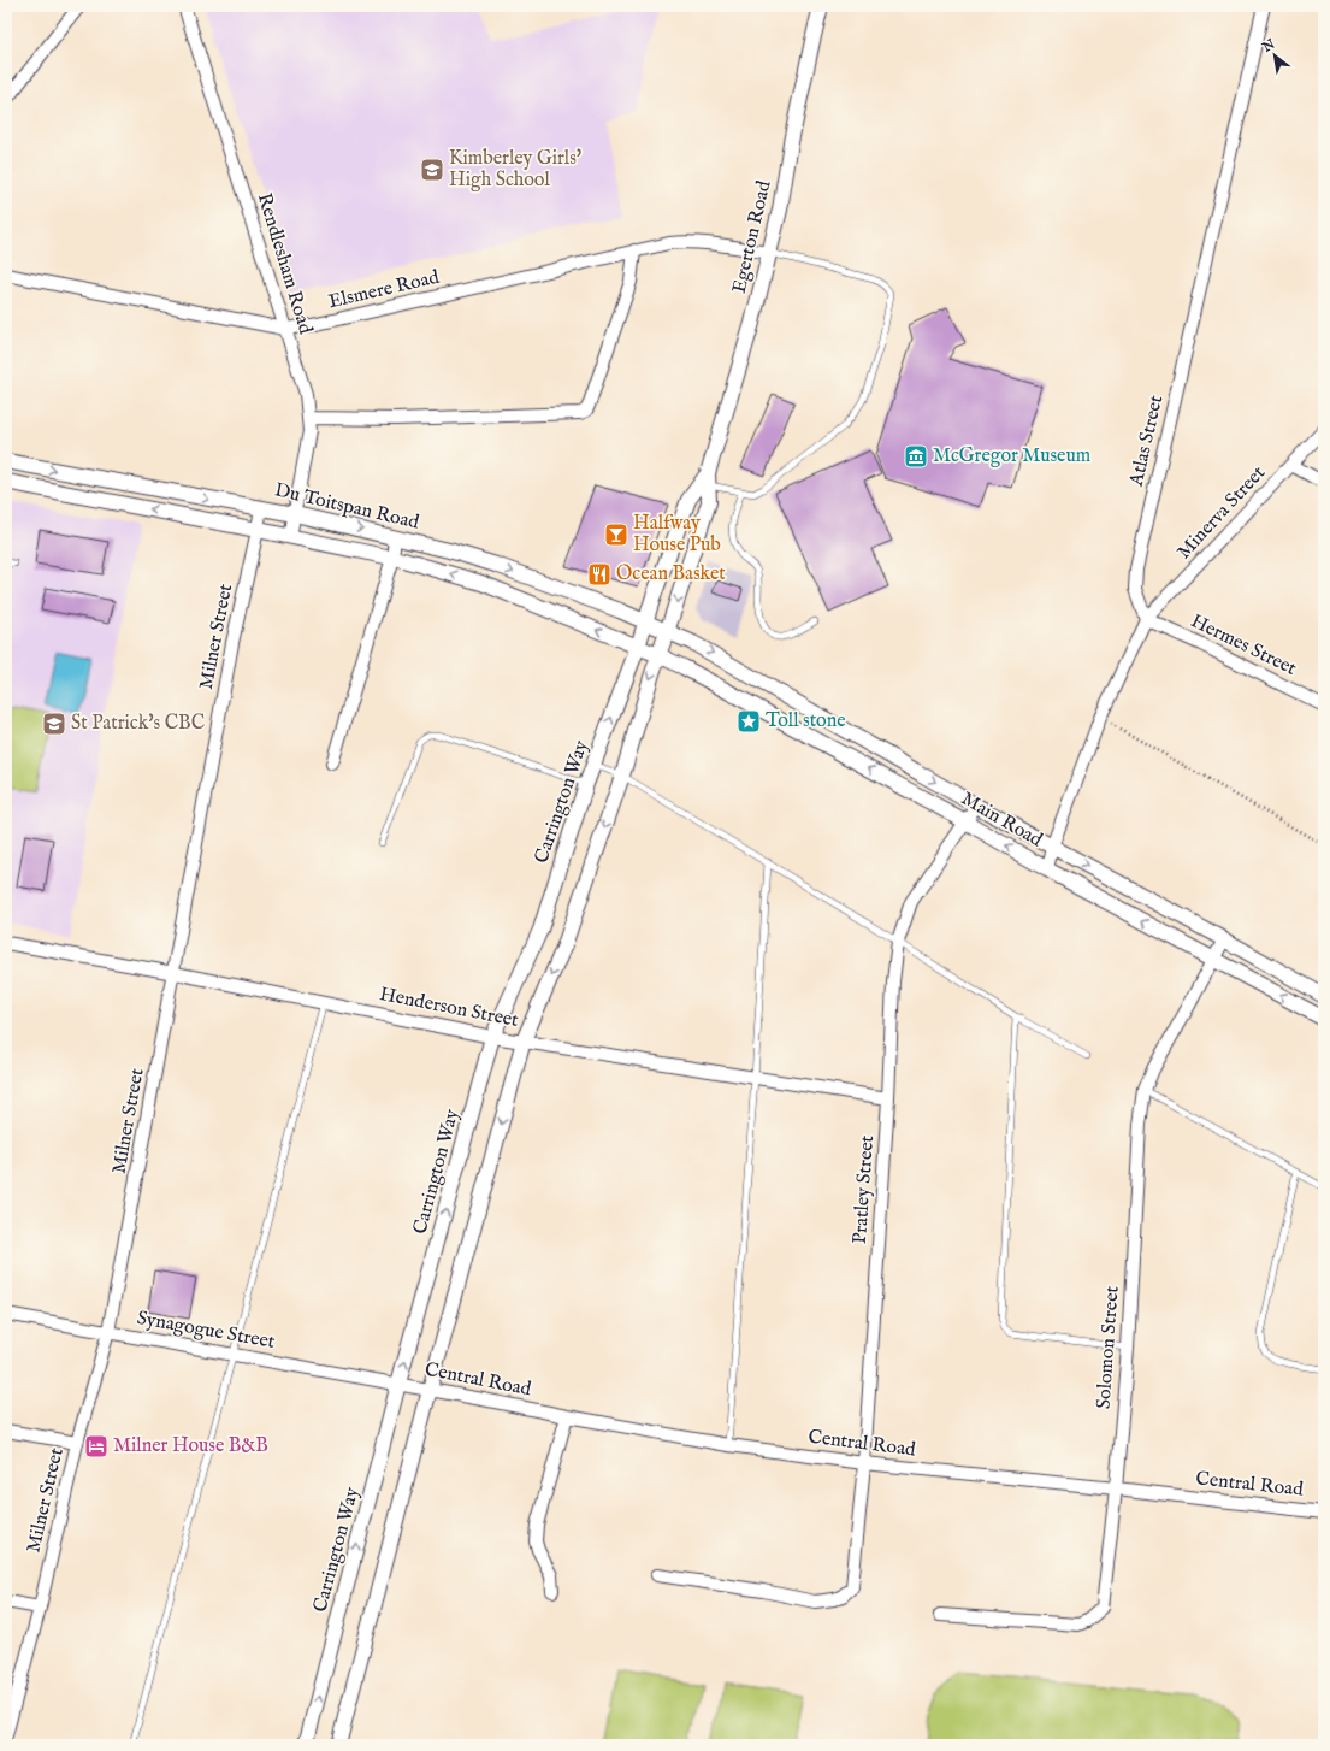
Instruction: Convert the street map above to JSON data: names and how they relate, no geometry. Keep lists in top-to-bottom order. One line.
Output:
{"streets":{"street":["Egerton Road","Rendlesham Road","Elsmere Road","Atlas Street","Du Toitspan Road","Minerva Street","Milner Street","Hermes Street","Carrington Way","Main Road","Henderson Street","Pratley Street","Synagogue Street","Solomon Street","Central Road"]},"crossings":[["Egerton Road","Elsmere Road"],["Egerton Road","Du Toitspan Road"],["Egerton Road","Carrington Way"],["Egerton Road","Main Road"],["Rendlesham Road","Elsmere Road"],["Rendlesham Road","Du Toitspan Road"],["Atlas Street","Minerva Street"],["Atlas Street","Hermes Street"],["Du Toitspan Road","Milner Street"],["Du Toitspan Road","Carrington Way"],["Du Toitspan Road","Main Road"],["Minerva Street","Hermes Street"],["Milner Street","Henderson Street"],["Milner Street","Synagogue Street"],["Carrington Way","Henderson Street"],["Carrington Way","Synagogue Street"],["Carrington Way","Central Road"],["Main Road","Pratley Street"],["Main Road","Solomon Street"],["Henderson Street","Pratley Street"],["Pratley Street","Central Road"],["Synagogue Street","Central Road"],["Solomon Street","Central Road"]],"places":{"school or university":["Kimberley Girls' High School","St Patrick's CBC"],"museum":["McGregor Museum"],"bar":["Halfway House Pub"],"restaurant":["Ocean Basket"],"place":["Toll stone"],"hotel":["Milner House B&B"]},"north":"top left"}
